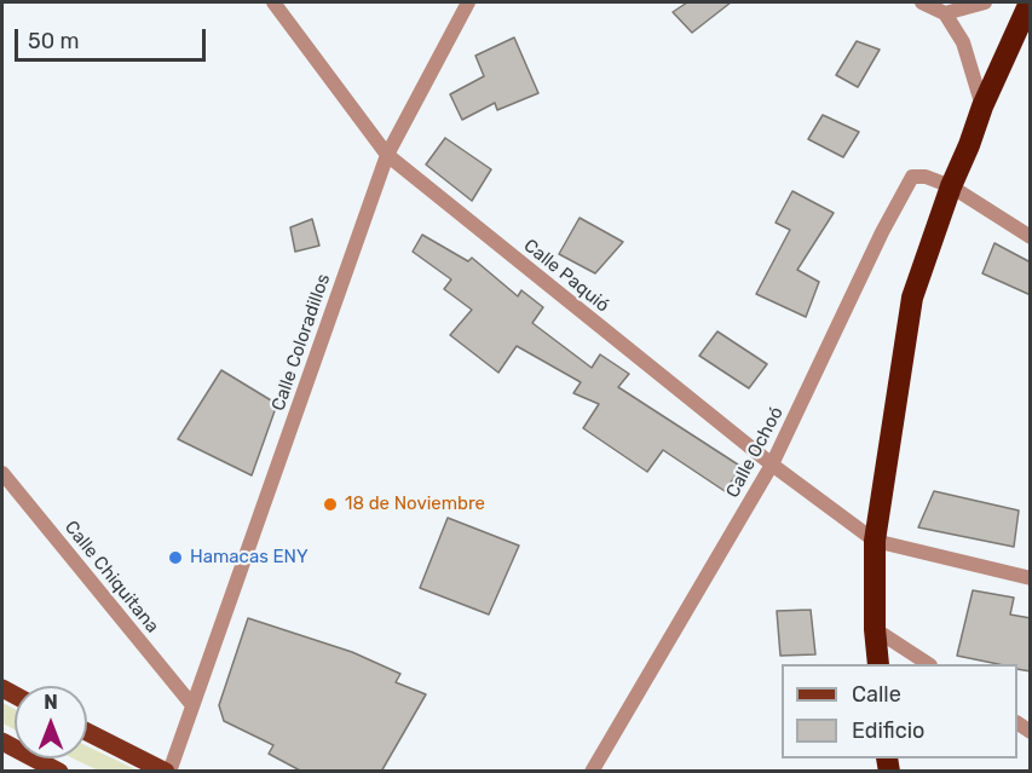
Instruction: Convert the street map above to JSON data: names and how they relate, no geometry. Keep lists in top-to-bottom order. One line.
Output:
{"streets":{"street":["Calle Paquió","Calle Coloradillos","Calle Ochoó","Calle Chiquitana"]},"crossings":[["Calle Paquió","Calle Coloradillos"],["Calle Paquió","Calle Ochoó"],["Calle Coloradillos","Calle Chiquitana"]],"places":["18 de Noviembre","Hamacas ENY"],"legend":["Calle","Edificio"],"scale_bar":"50 m","north":"top"}
